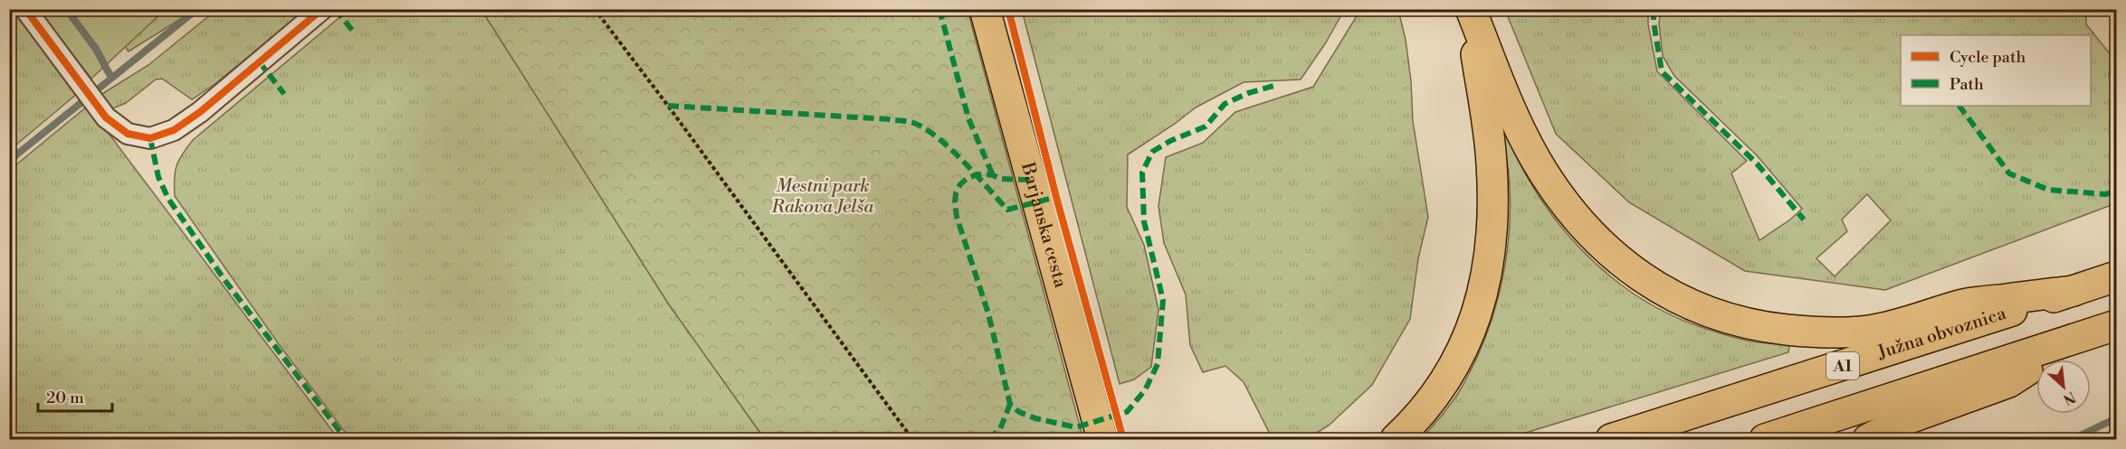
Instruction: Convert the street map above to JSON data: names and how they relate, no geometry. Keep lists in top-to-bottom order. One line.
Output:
{"streets":{"main road":["Barjanska cesta","Južna obvoznica","A1"]},"parks":["Mestni park Rakova Jelša"],"legend":["Cycle path","Path"],"scale_bar":"20 m","north":"bottom right"}
